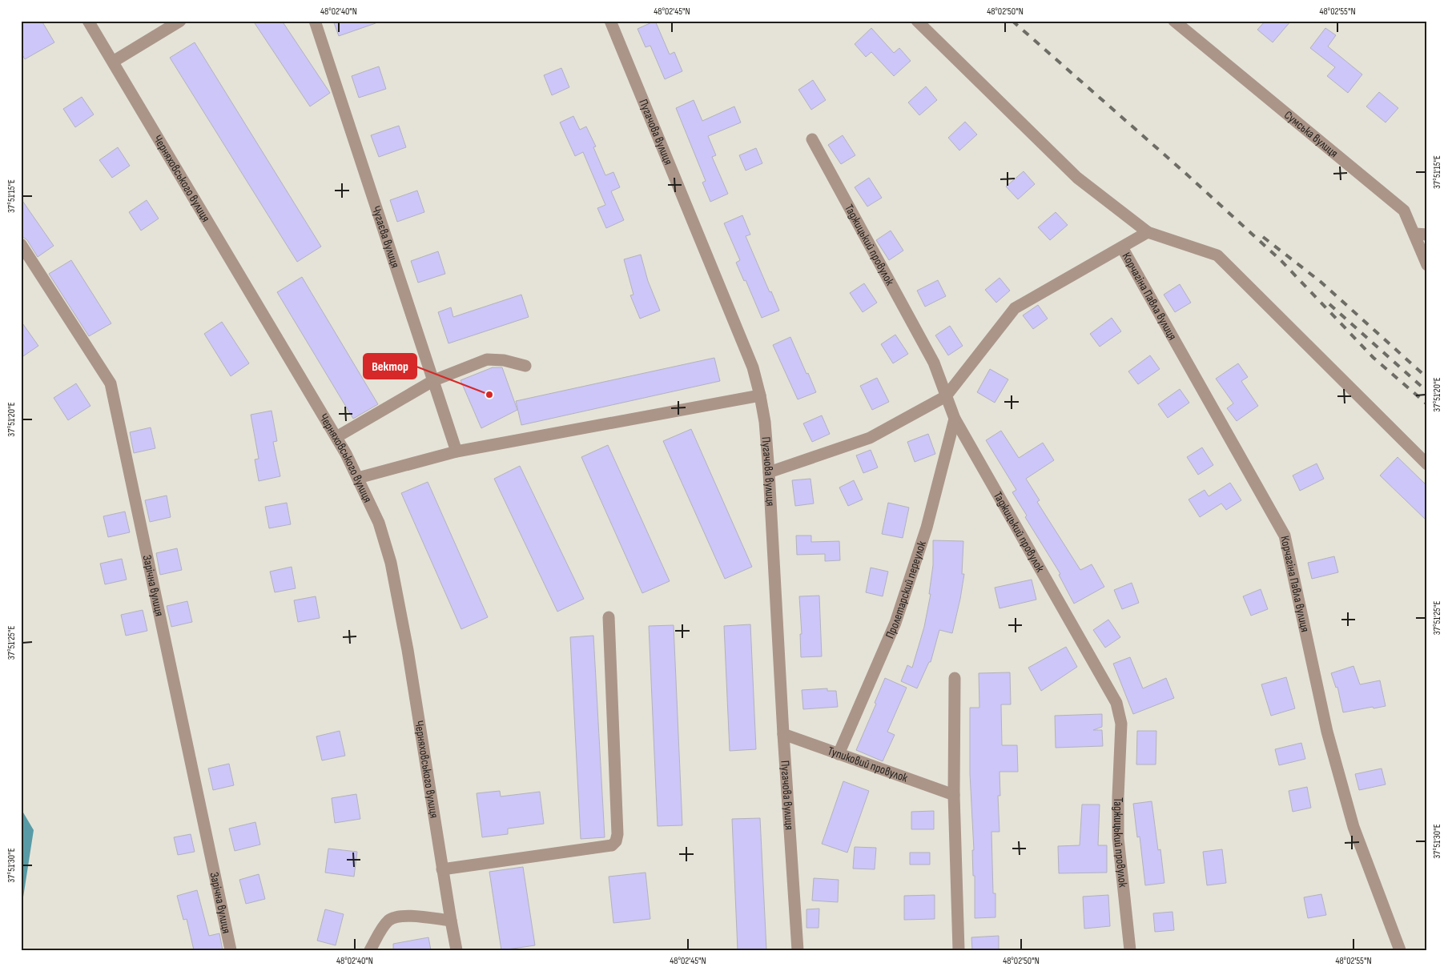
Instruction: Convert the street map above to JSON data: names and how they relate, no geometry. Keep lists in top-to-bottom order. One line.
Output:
{"streets":{"street":["Пугачова вулиця","Сумська вулиця","Черняховського вулиця","Чугаєва вулиця","Таджицький провулок","Корчагіна Павла вулиця","Зарічна вулиця","Пролетарский переулок","Тупиковий провулок"]},"crossings":[["Пугачова вулиця","Тупиковий провулок"],["Таджицький провулок","Пролетарский переулок"],["Пролетарский переулок","Тупиковий провулок"]],"places":["Вектор"],"coordinates":["48°02'40\"N","48°02'45\"N","48°02'50\"N","48°02'55\"N","37°51'15\"E","37°51'20\"E","37°51'25\"E","37°51'30\"E"]}
